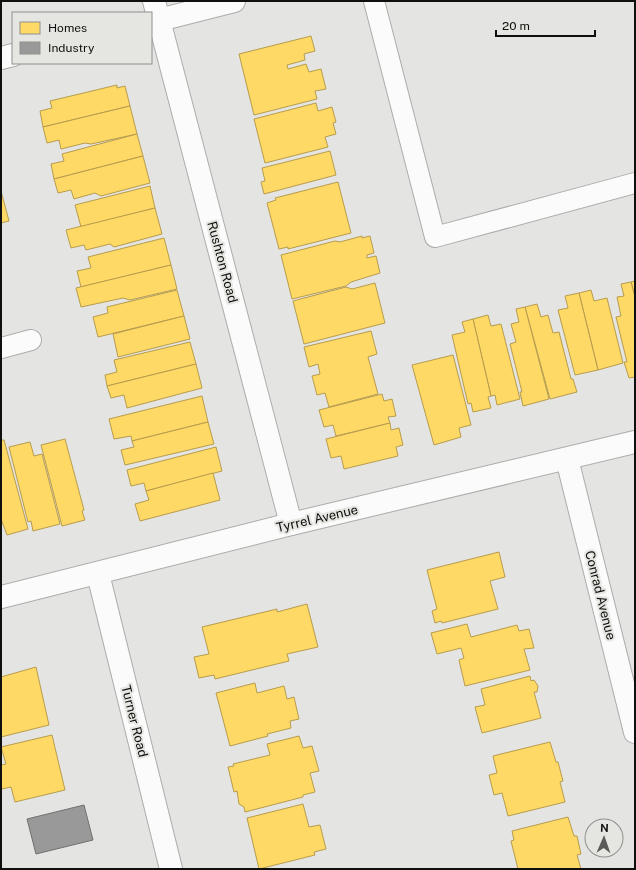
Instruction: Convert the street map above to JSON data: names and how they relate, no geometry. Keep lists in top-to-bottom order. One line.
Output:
{"streets":{"street":["Rushton Road","Tyrrel Avenue","Conrad Avenue","Turner Road"]},"crossings":[["Rushton Road","Tyrrel Avenue"],["Tyrrel Avenue","Conrad Avenue"],["Tyrrel Avenue","Turner Road"]],"legend":["Homes","Industry"],"scale_bar":"20 m","north":"top"}
